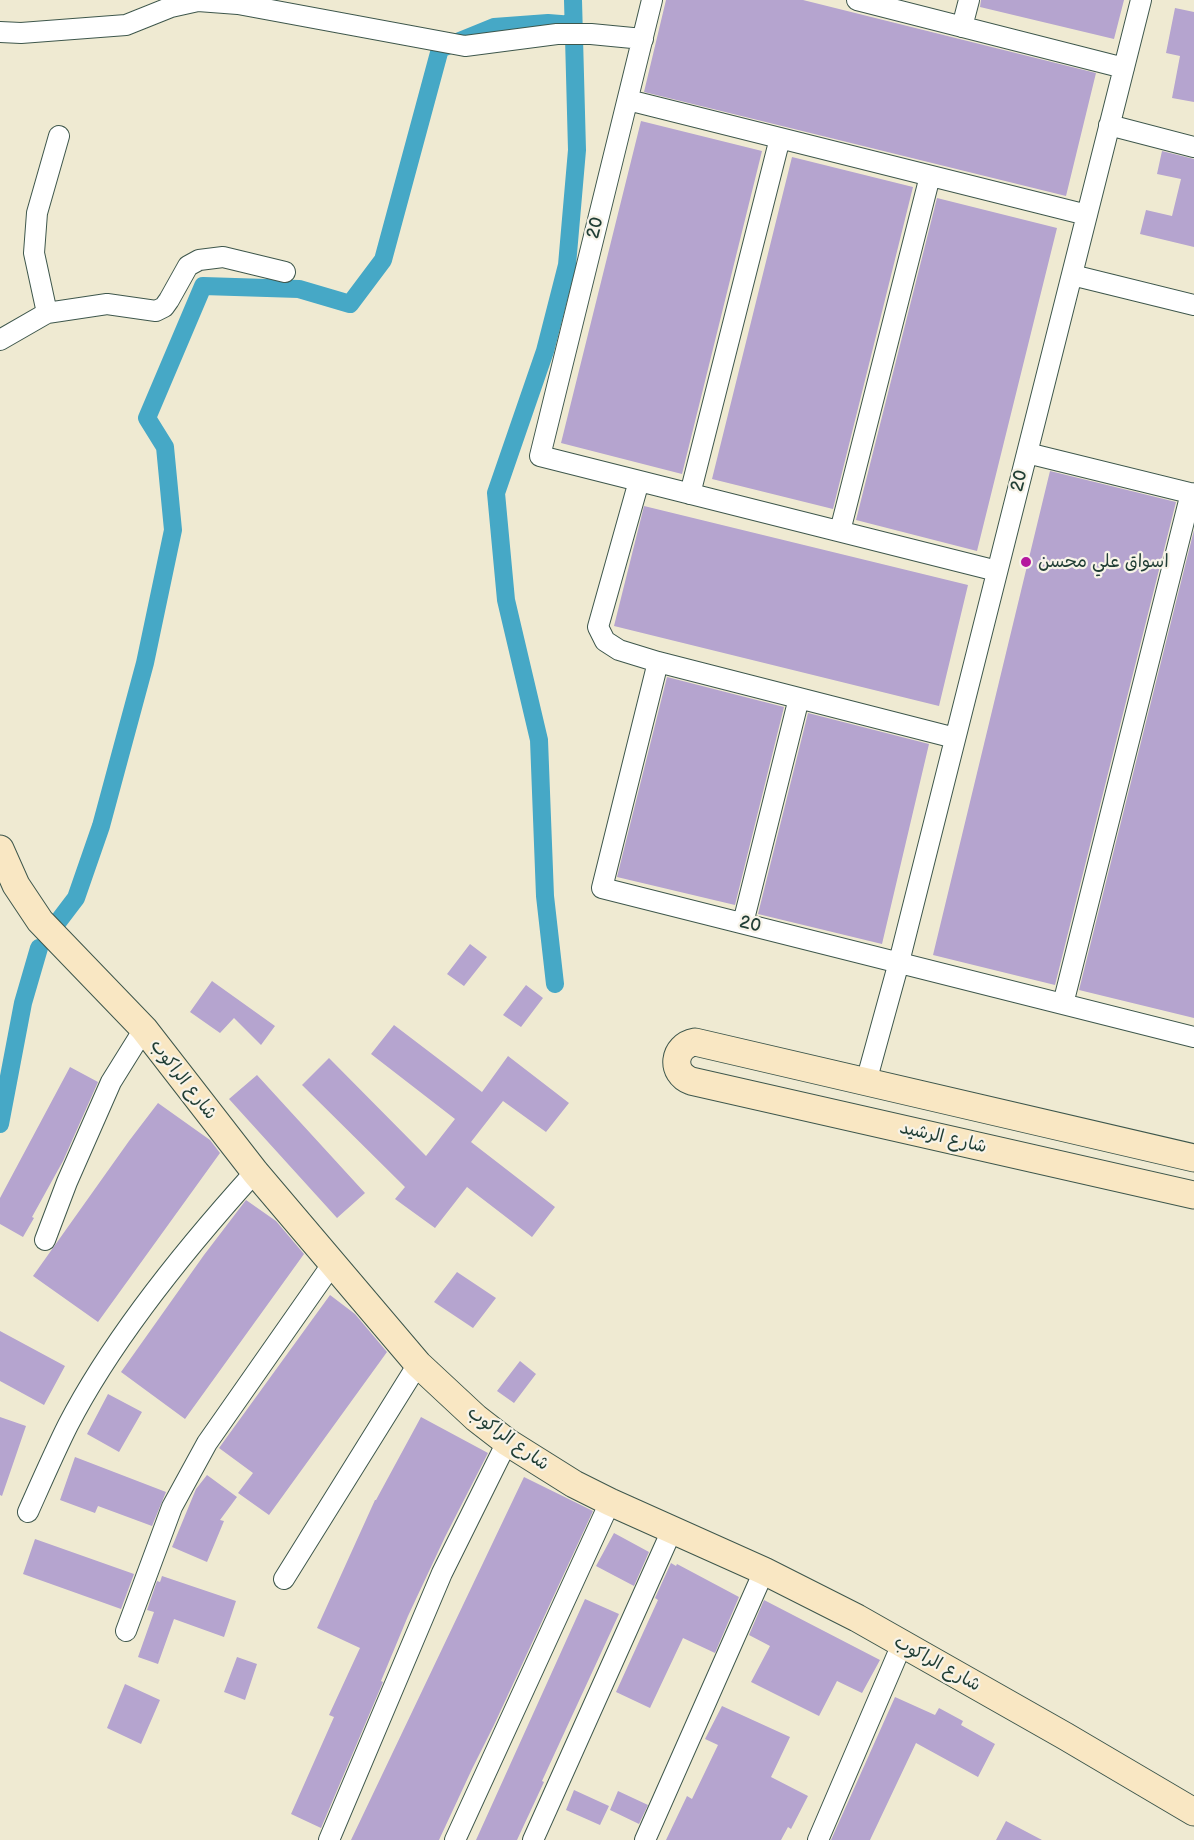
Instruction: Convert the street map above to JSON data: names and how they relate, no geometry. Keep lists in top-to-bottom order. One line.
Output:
{"streets":{"street":["20","شارع الراكوب","شارع الرشيد"]},"places":["اسواق علي محسن"]}
